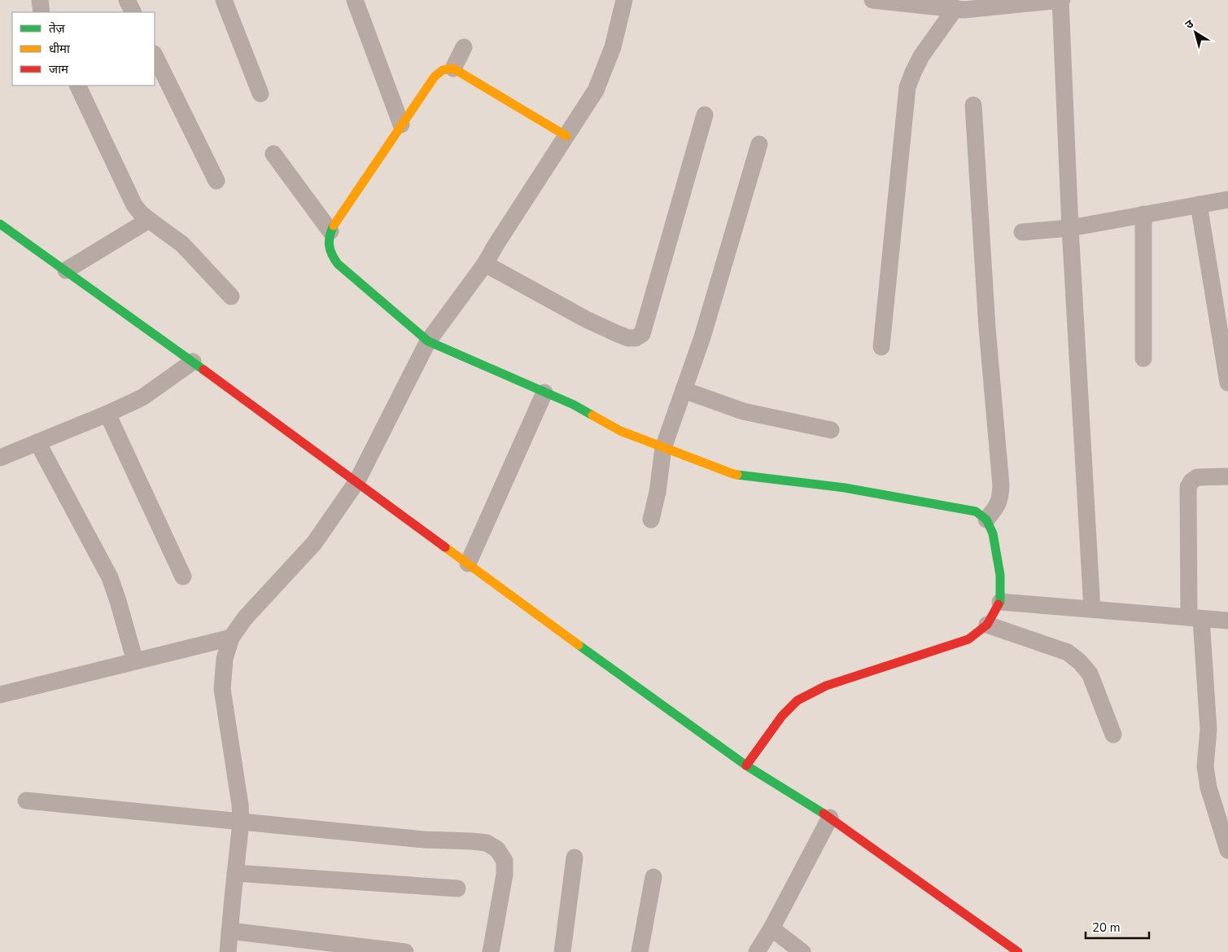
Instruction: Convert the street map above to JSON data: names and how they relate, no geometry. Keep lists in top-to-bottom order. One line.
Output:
{"legend":["तेज़","धीमा","जाम"],"scale_bar":"20 m","north":"top left"}
